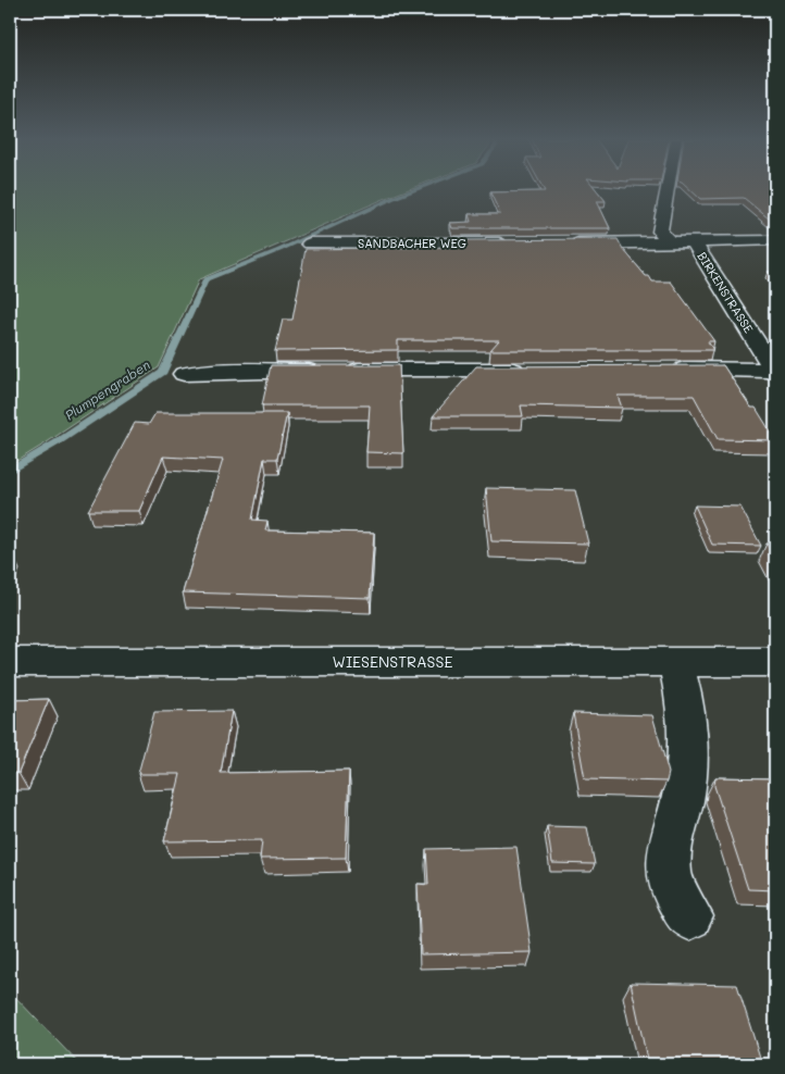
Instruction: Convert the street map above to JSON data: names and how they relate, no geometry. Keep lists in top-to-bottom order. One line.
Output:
{"streets":{"street":["SANDBACHER WEG","BIRKENSTRASSE","WIESENSTRASSE"]},"water":["Plumpengraben"]}
